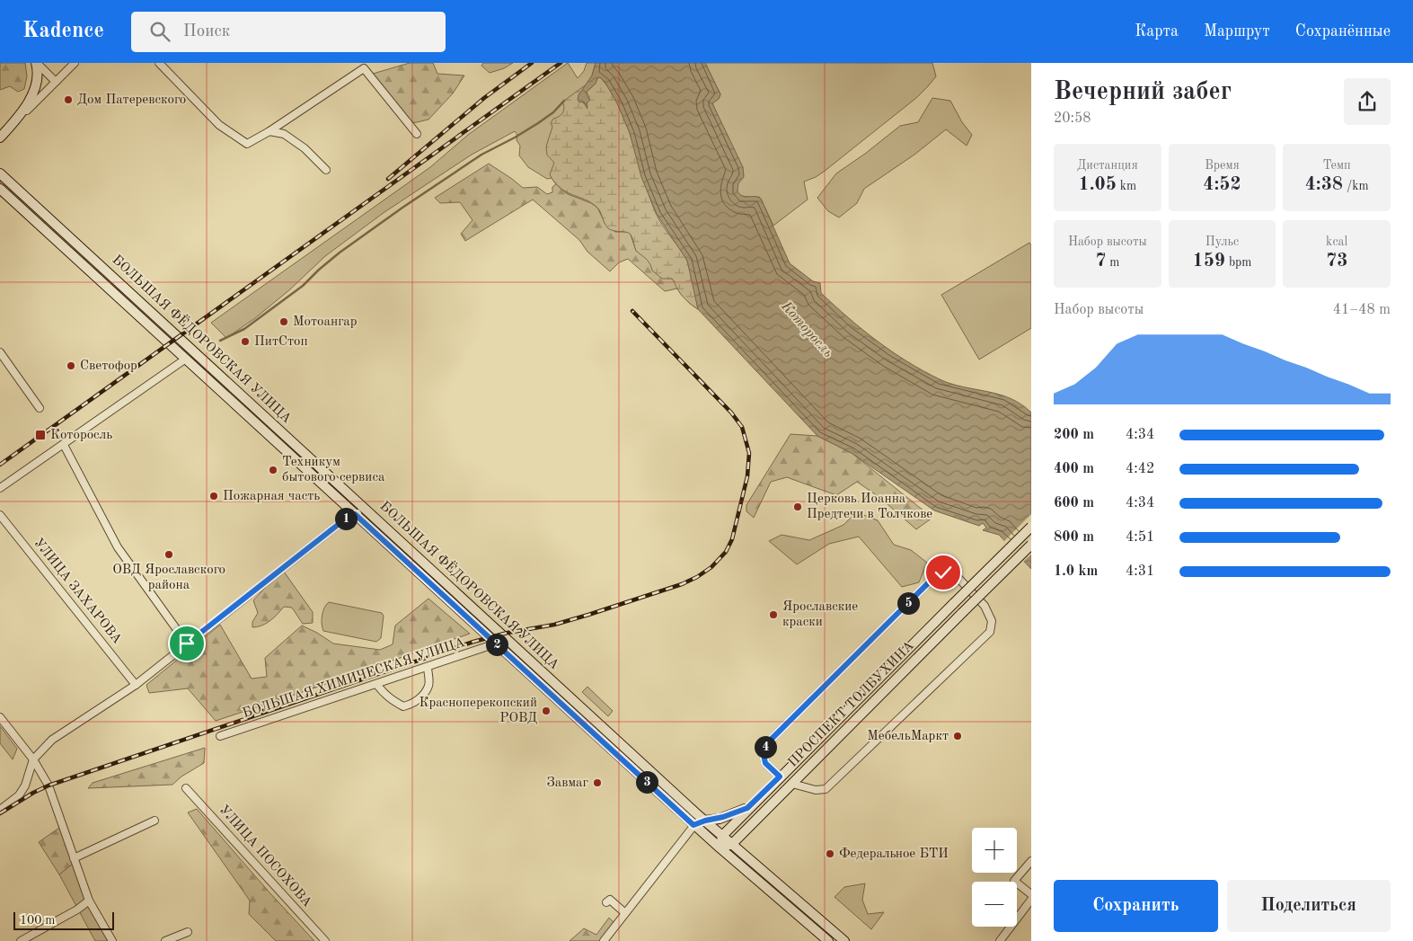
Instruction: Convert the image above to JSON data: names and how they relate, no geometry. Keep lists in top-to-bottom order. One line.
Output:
{"streets":{"main road":["БОЛЬШАЯ ФЁДОРОВСКАЯ УЛИЦА","ПРОСПЕКТ ТОЛБУХИНА"],"street":["УЛИЦА ЗАХАРОВА","БОЛЬШАЯ ХИМИЧЕСКАЯ УЛИЦА","УЛИЦА ПОСОХОВА"]},"crossings":[["БОЛЬШАЯ ФЁДОРОВСКАЯ УЛИЦА","БОЛЬШАЯ ХИМИЧЕСКАЯ УЛИЦА"],["БОЛЬШАЯ ФЁДОРОВСКАЯ УЛИЦА","ПРОСПЕКТ ТОЛБУХИНА"]],"water":["Которосль"],"places":{"other":["Дом Патеревского","Мотоангар","ПитСтоп","Светофор","Техникум бытового сервиса","Пожарная часть","Церковь Иоанна Предтечи в Толчкове","ОВД Ярославского района","Ярославские краски","Красноперекопский РОВД","МебельМаркт","Завмаг","Федеральное БТИ"],"transit":["Которосль"]},"scale_bar":"100 m","page":{"header":"Kadence","search":"Поиск","nav":["Карта","Маршрут","Сохранённые"],"heading":["Вечерний забег","20:58"],"stats":[["Дистанция","1.05 km"],["Время","4:52"],["Темп","4:38 /km"],["Набор высоты","7 m"],["Пульс","159 bpm"],["kcal","73"]],"chart":["Набор высоты","41–48 m"],"list":[{"name":"200 m","note":"4:34"},{"name":"400 m","note":"4:42"},{"name":"600 m","note":"4:34"},{"name":"800 m","note":"4:51"},{"name":"1.0 km","note":"4:31"}],"pins":["1","5","2","4","3"],"map_buttons":["+","−"],"buttons":["Сохранить","Поделиться"],"scale":"100 m"}}
